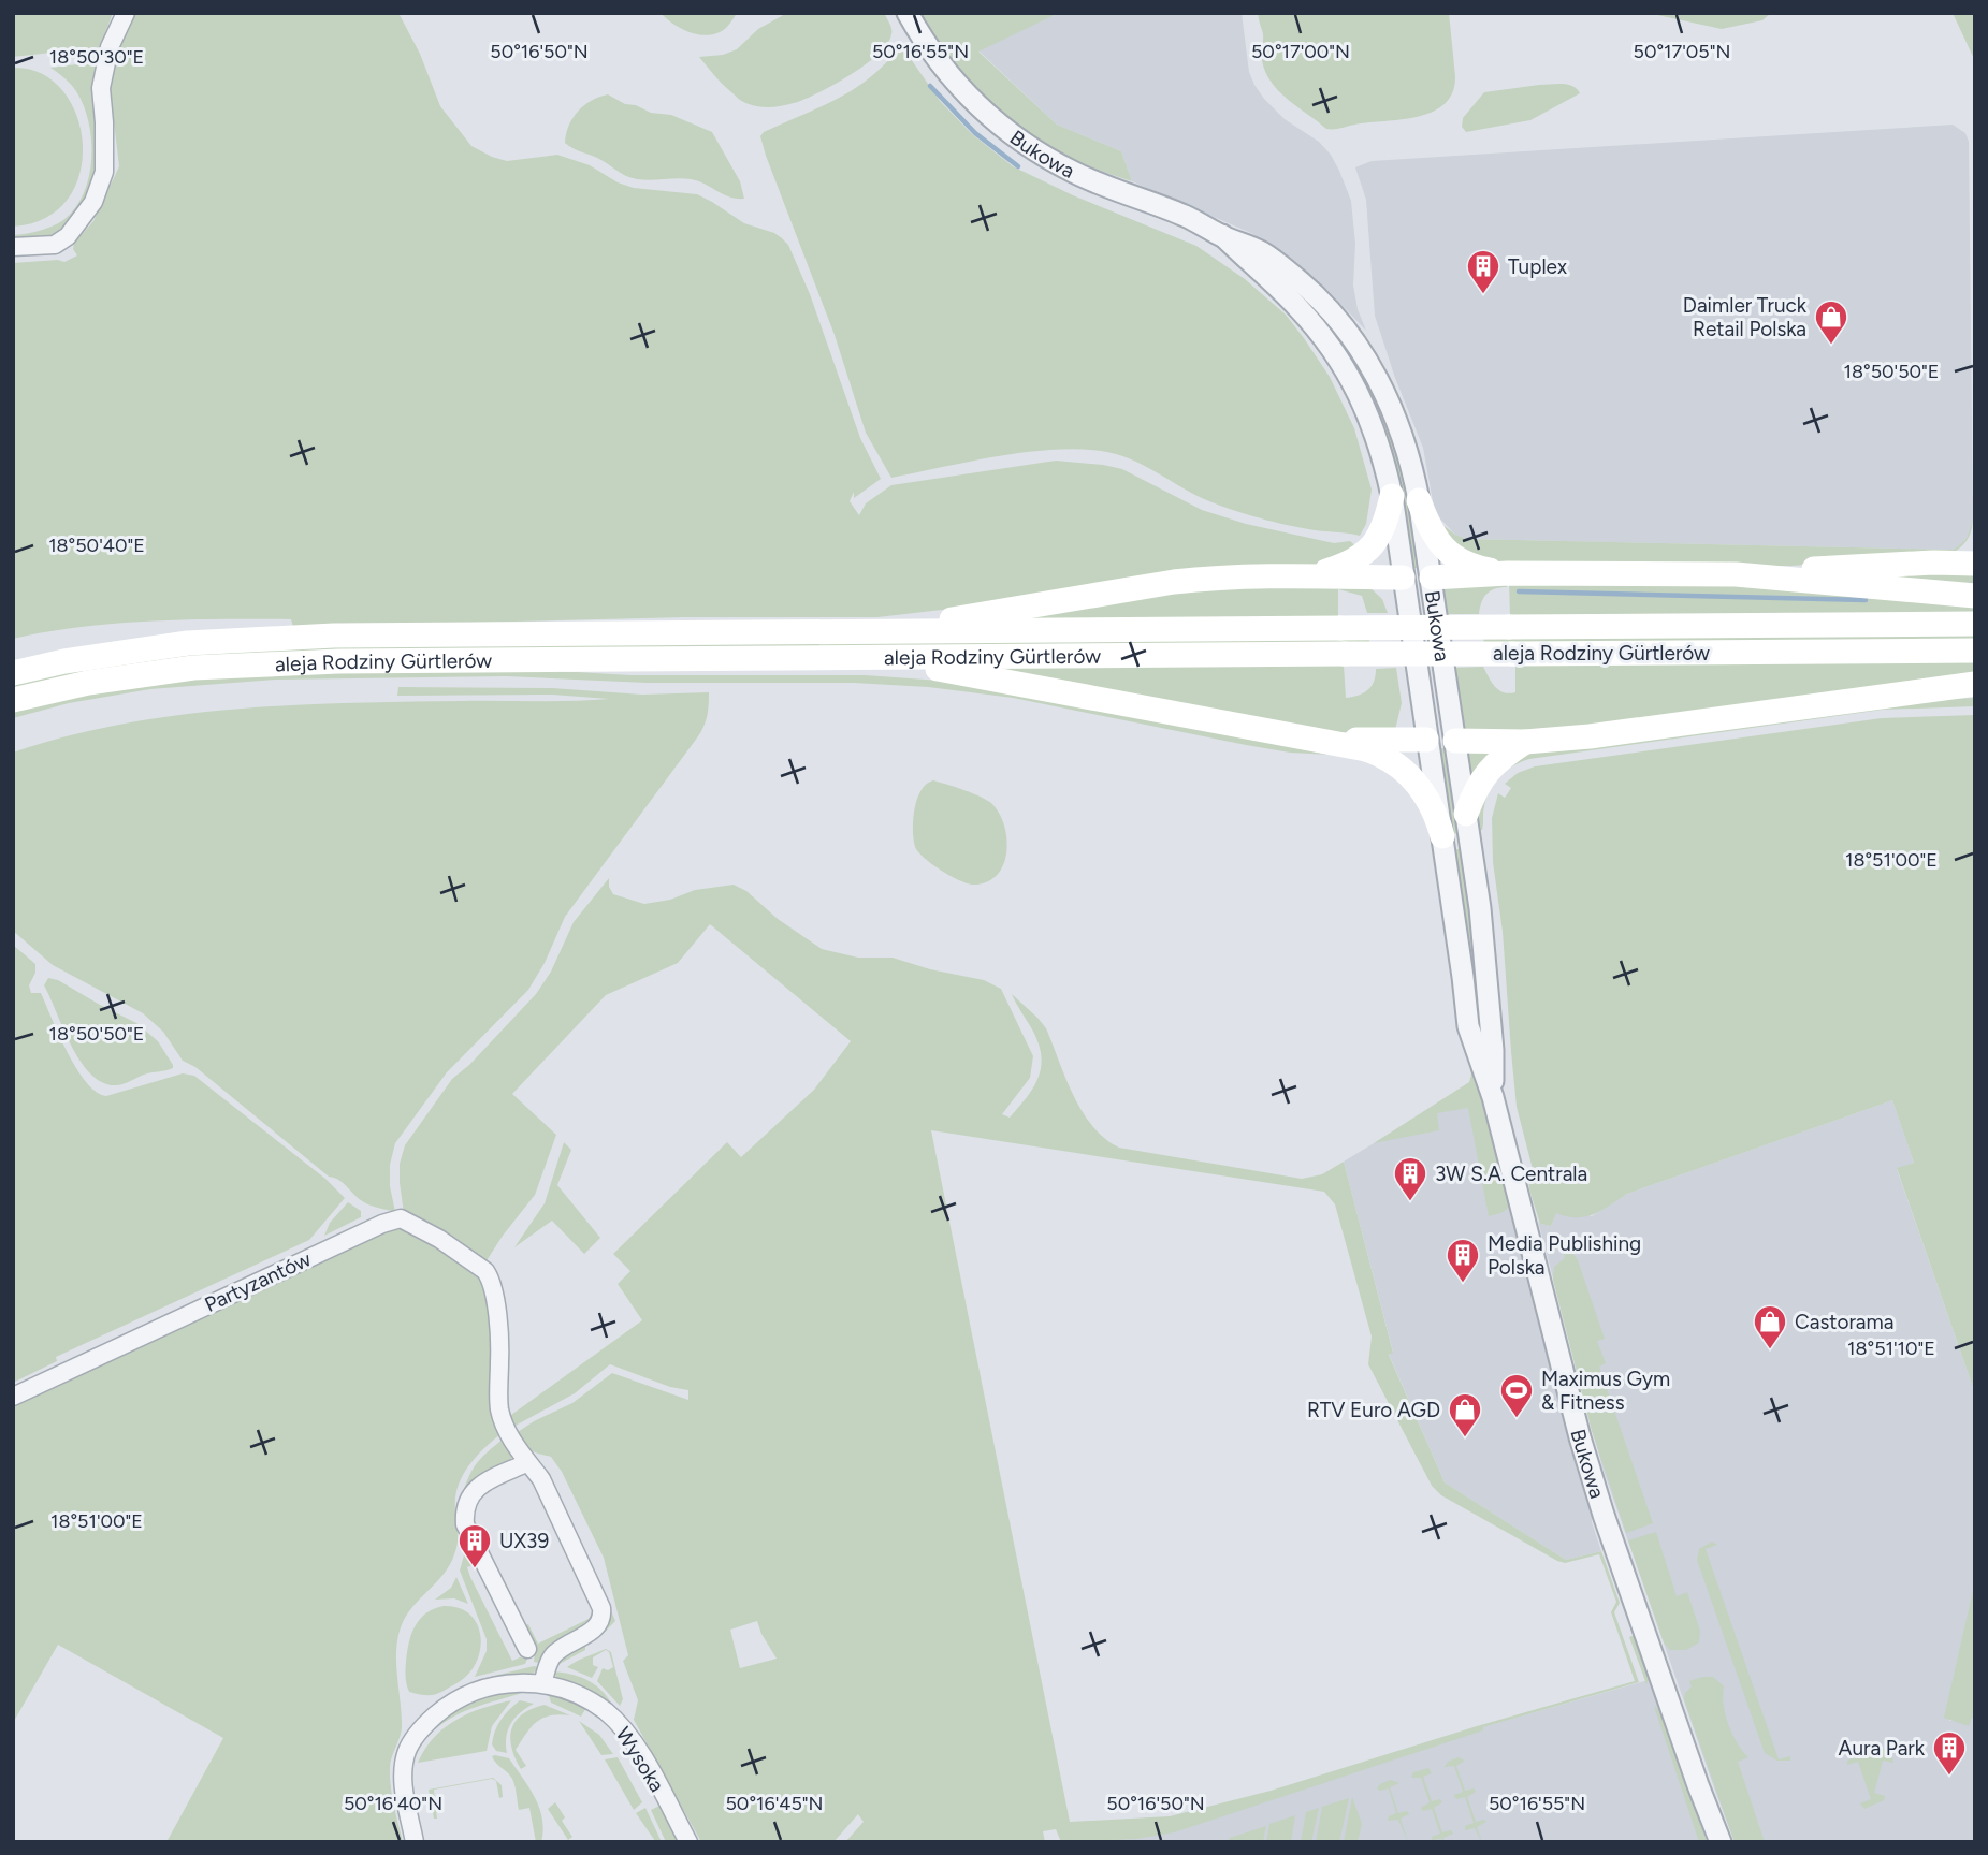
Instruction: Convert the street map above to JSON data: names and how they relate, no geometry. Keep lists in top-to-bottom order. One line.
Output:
{"streets":{"main road":["aleja Rodziny Gürtlerów"],"street":["Bukowa","Partyzantów","Wysoka"]},"places":{"building":["Tuplex","3W S.A. Centrala","Media Publishing Polska","UX39","Aura Park"],"shop":["Daimler Truck Retail Polska","Castorama","RTV Euro AGD"],"sports":["Maximus Gym & Fitness"]},"coordinates":["50°16'50\"N","50°16'55\"N","50°17'00\"N","50°17'05\"N","18°50'30\"E","18°50'50\"E","18°50'40\"E","18°51'00\"E","18°51'10\"E","50°16'40\"N","50°16'45\"N"]}
